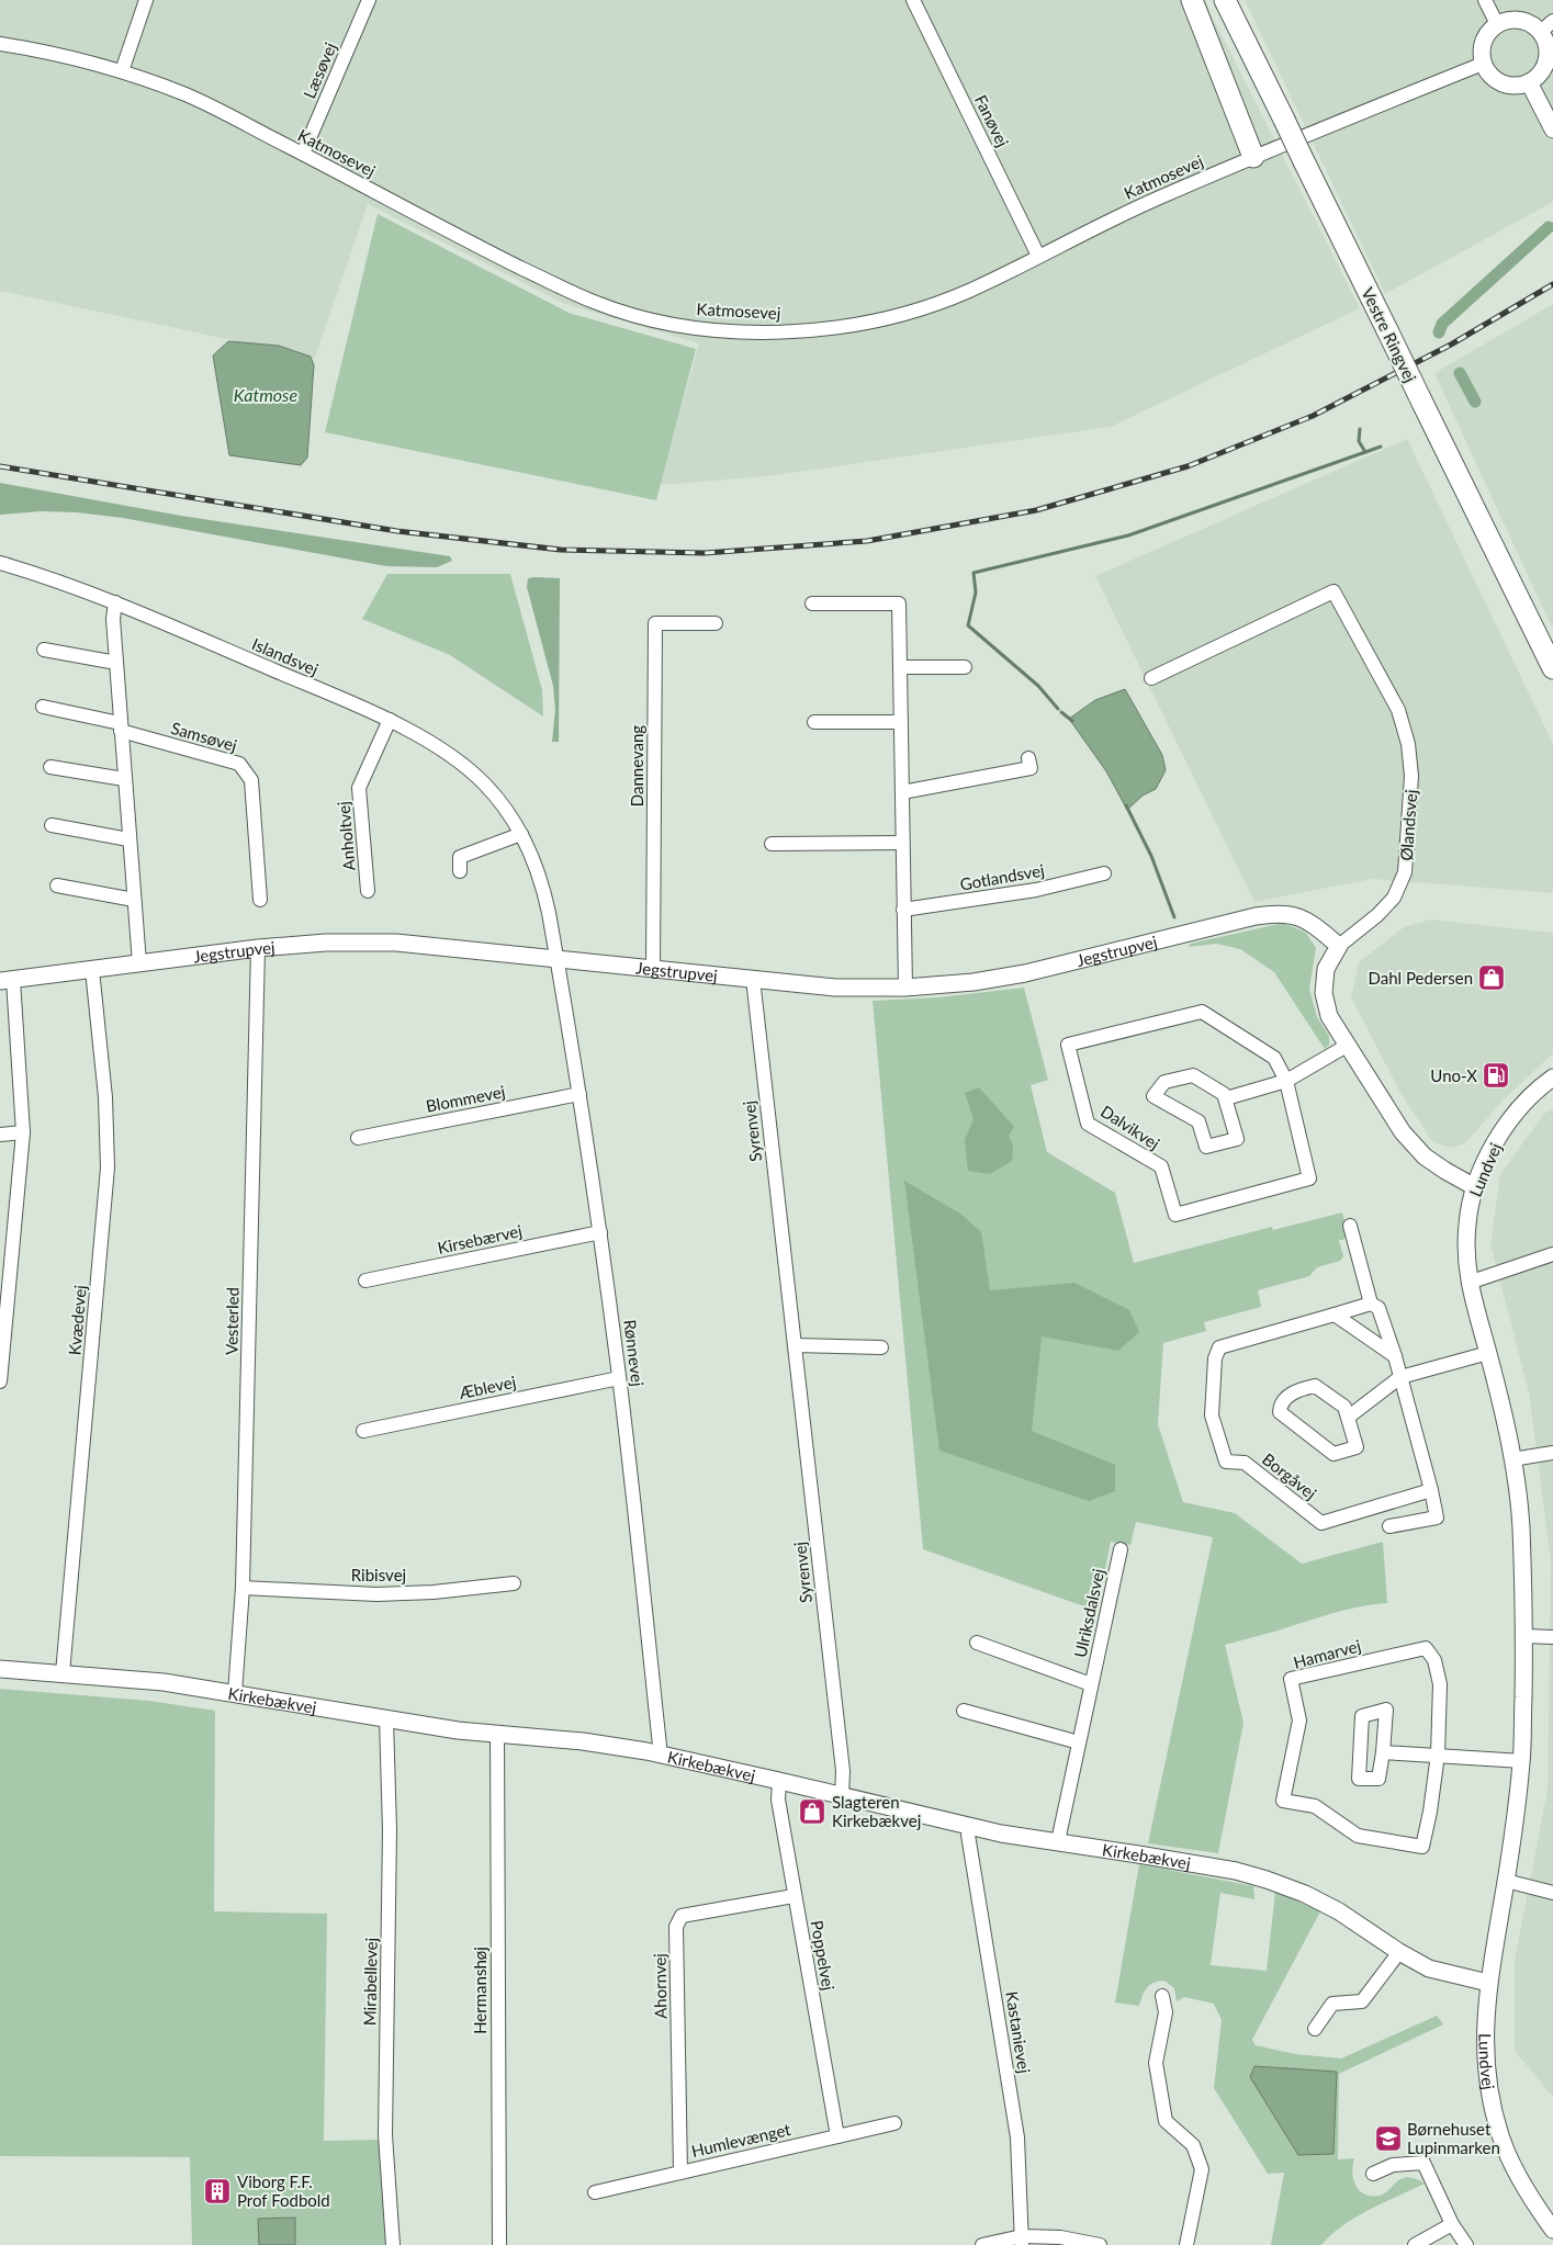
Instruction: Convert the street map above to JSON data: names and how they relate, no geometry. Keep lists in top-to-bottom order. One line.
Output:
{"streets":{"main road":["Vestre Ringvej"],"street":["Læsøvej","Fanøvej","Katmosevej","Islandsvej","Samsøvej","Dannevang","Ølandsvej","Anholtvej","Gotlandsvej","Jegstrupvej","Blommevej","Dalvikvej","Syrenvej","Lundvej","Kirsebærvej","Kvædevej","Vesterled","Rønnevej","Æblevej","Borgåvej","Ribisvej","Ulriksdalsvej","Hamarvej","Kirkebækvej","Poppelvej","Mirabellevej","Ahornvej","Hermanshøj","Kastanievej","Humlevænget"]},"crossings":[["Læsøvej","Katmosevej"],["Fanøvej","Katmosevej"],["Islandsvej","Anholtvej"],["Islandsvej","Jegstrupvej"],["Islandsvej","Rønnevej"],["Dannevang","Jegstrupvej"],["Ølandsvej","Jegstrupvej"],["Ølandsvej","Lundvej"],["Jegstrupvej","Syrenvej"],["Jegstrupvej","Kvædevej"],["Jegstrupvej","Vesterled"],["Jegstrupvej","Rønnevej"],["Blommevej","Rønnevej"],["Syrenvej","Kirkebækvej"],["Lundvej","Kirkebækvej"],["Kirsebærvej","Rønnevej"],["Kvædevej","Kirkebækvej"],["Vesterled","Ribisvej"],["Vesterled","Kirkebækvej"],["Rønnevej","Æblevej"],["Rønnevej","Kirkebækvej"],["Ulriksdalsvej","Kirkebækvej"],["Kirkebækvej","Poppelvej"],["Kirkebækvej","Mirabellevej"],["Kirkebækvej","Hermanshøj"],["Kirkebækvej","Kastanievej"],["Poppelvej","Ahornvej"],["Poppelvej","Humlevænget"],["Ahornvej","Humlevænget"]],"water":["Katmose"],"places":{"shop":["Dahl Pedersen","Slagteren Kirkebækvej"],"fuel station":["Uno-X"],"school or university":["Børnehuset Lupinmarken"],"building":["Viborg F.F. Prof Fodbold"]}}
